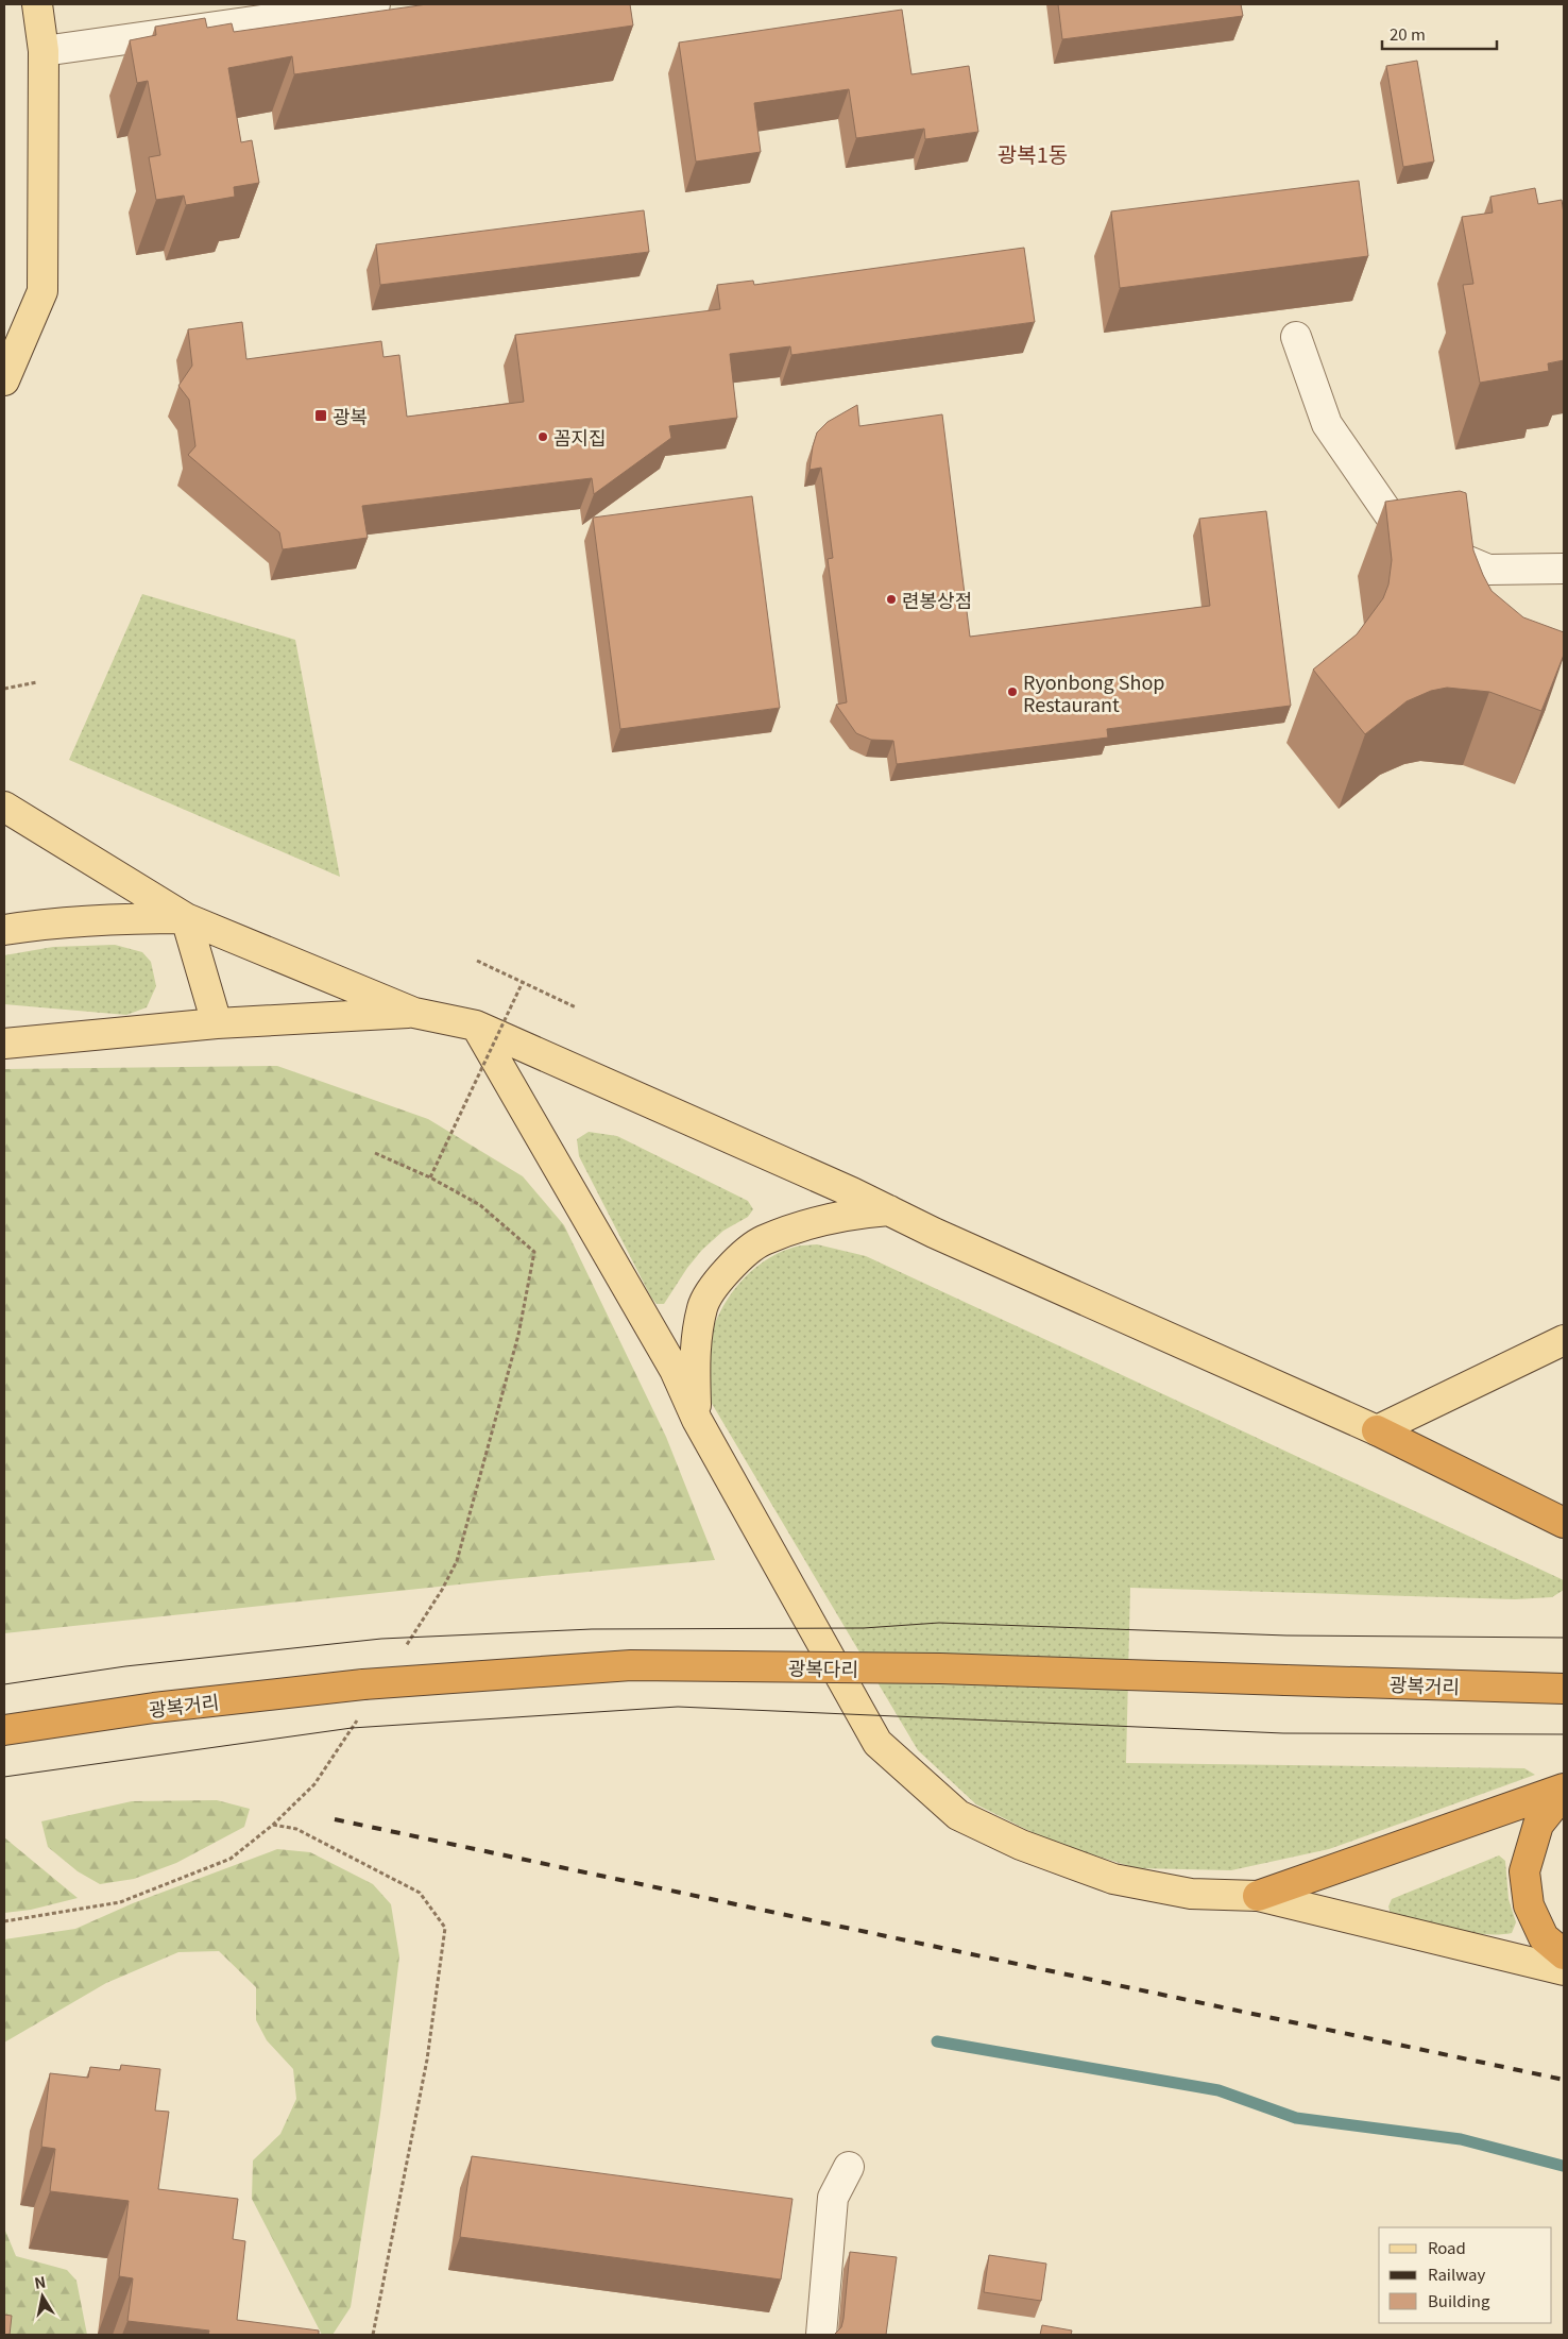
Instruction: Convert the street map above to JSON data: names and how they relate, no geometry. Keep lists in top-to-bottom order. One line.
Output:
{"streets":{"highway":["광복다리","광복거리"]},"crossings":[["광복다리","광복거리"]],"districts":["광복1동"],"places":{"transit":["광복"],"other":["꼼지집","련봉상점","Ryonbong Shop Restaurant"]},"legend":["Road","Railway","Building"],"scale_bar":"20 m","north":"top"}
